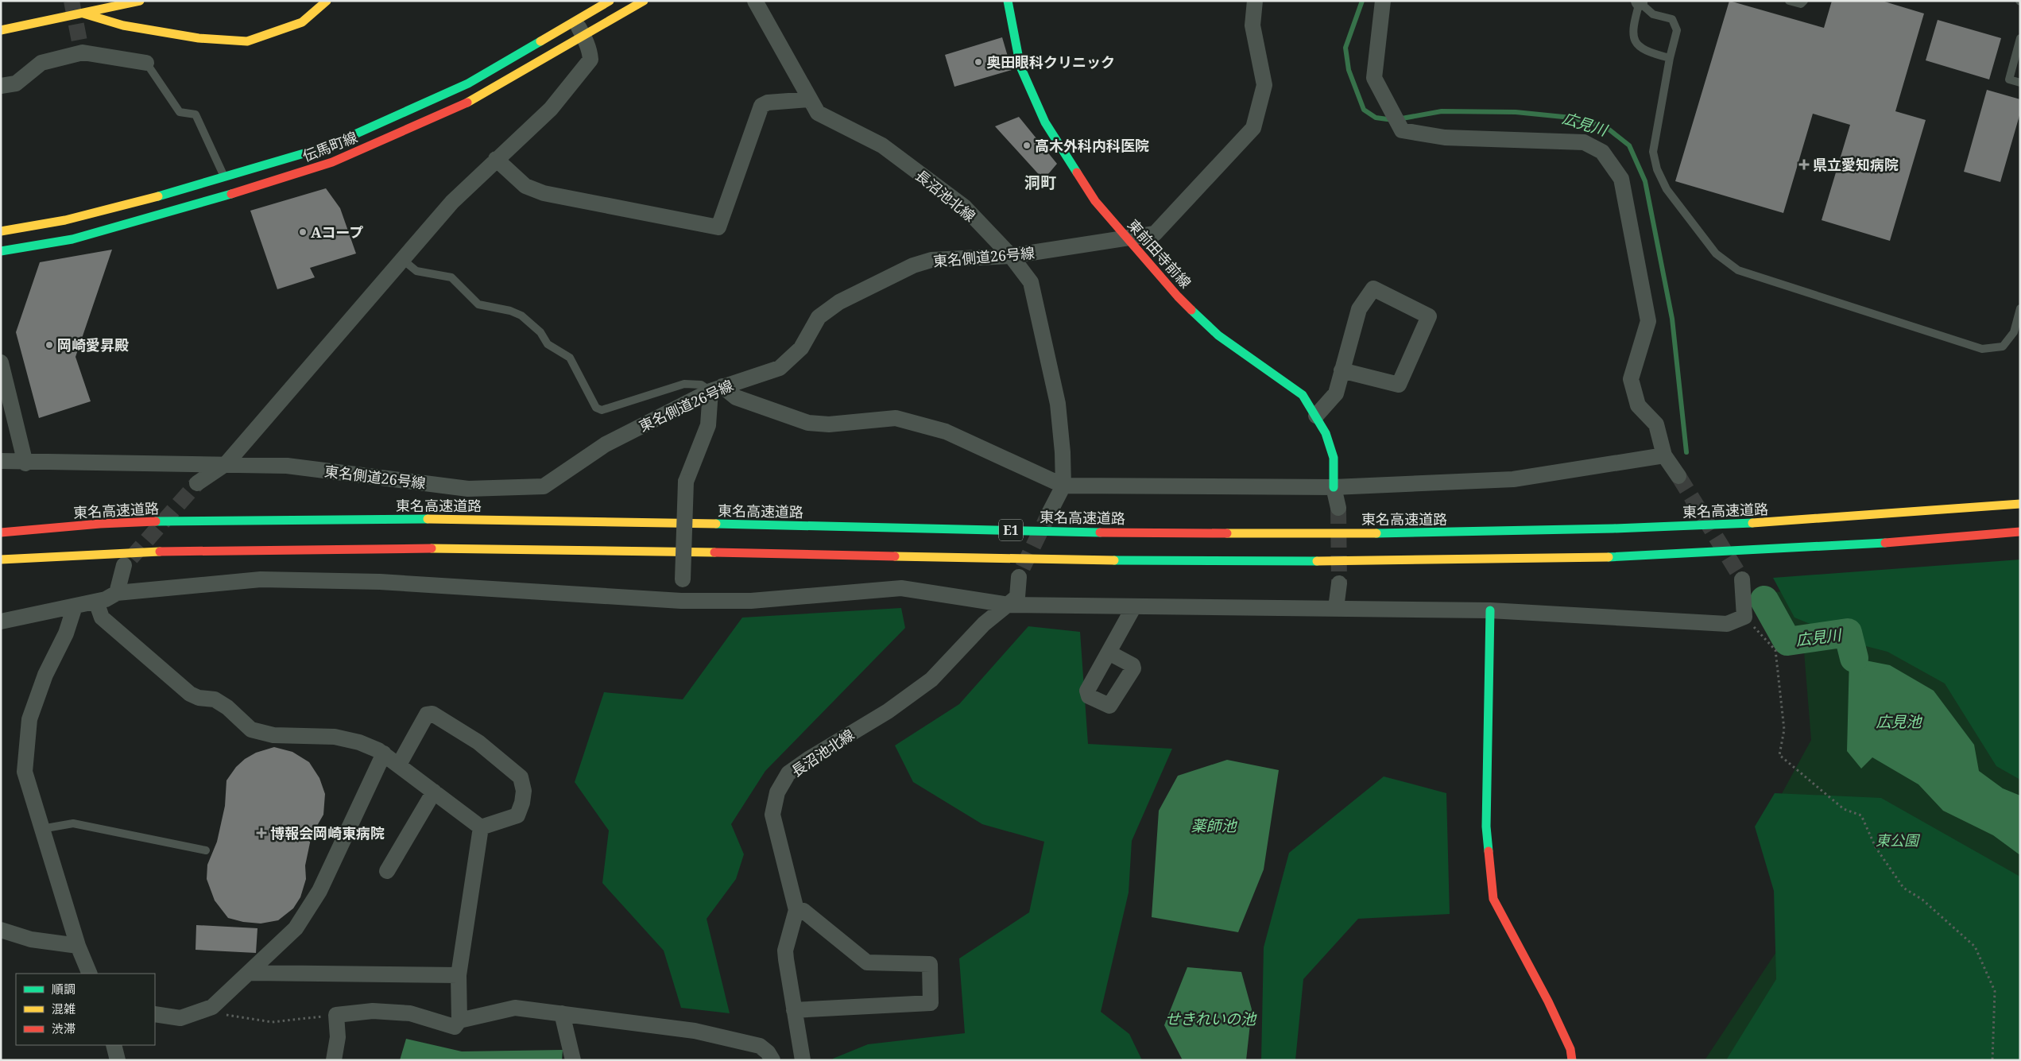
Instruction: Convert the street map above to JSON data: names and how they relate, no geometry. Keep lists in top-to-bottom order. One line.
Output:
{"streets":{"main road":["伝馬町線","東前田寺前線","東名高速道路","E1"],"street":["長沼池北線","東名側道26号線"]},"crossings":[["長沼池北線","東名側道26号線"],["東前田寺前線","東名側道26号線"]],"districts":["洞町"],"water":["広見川","広見池","薬師池","せきれいの池"],"parks":["東公園"],"places":{"other":["奥田眼科クリニック","高木外科内科医院","Aコープ","岡崎愛昇殿"],"health":["県立愛知病院","博報会岡崎東病院"]},"legend":["順調","混雑","渋滞"]}
